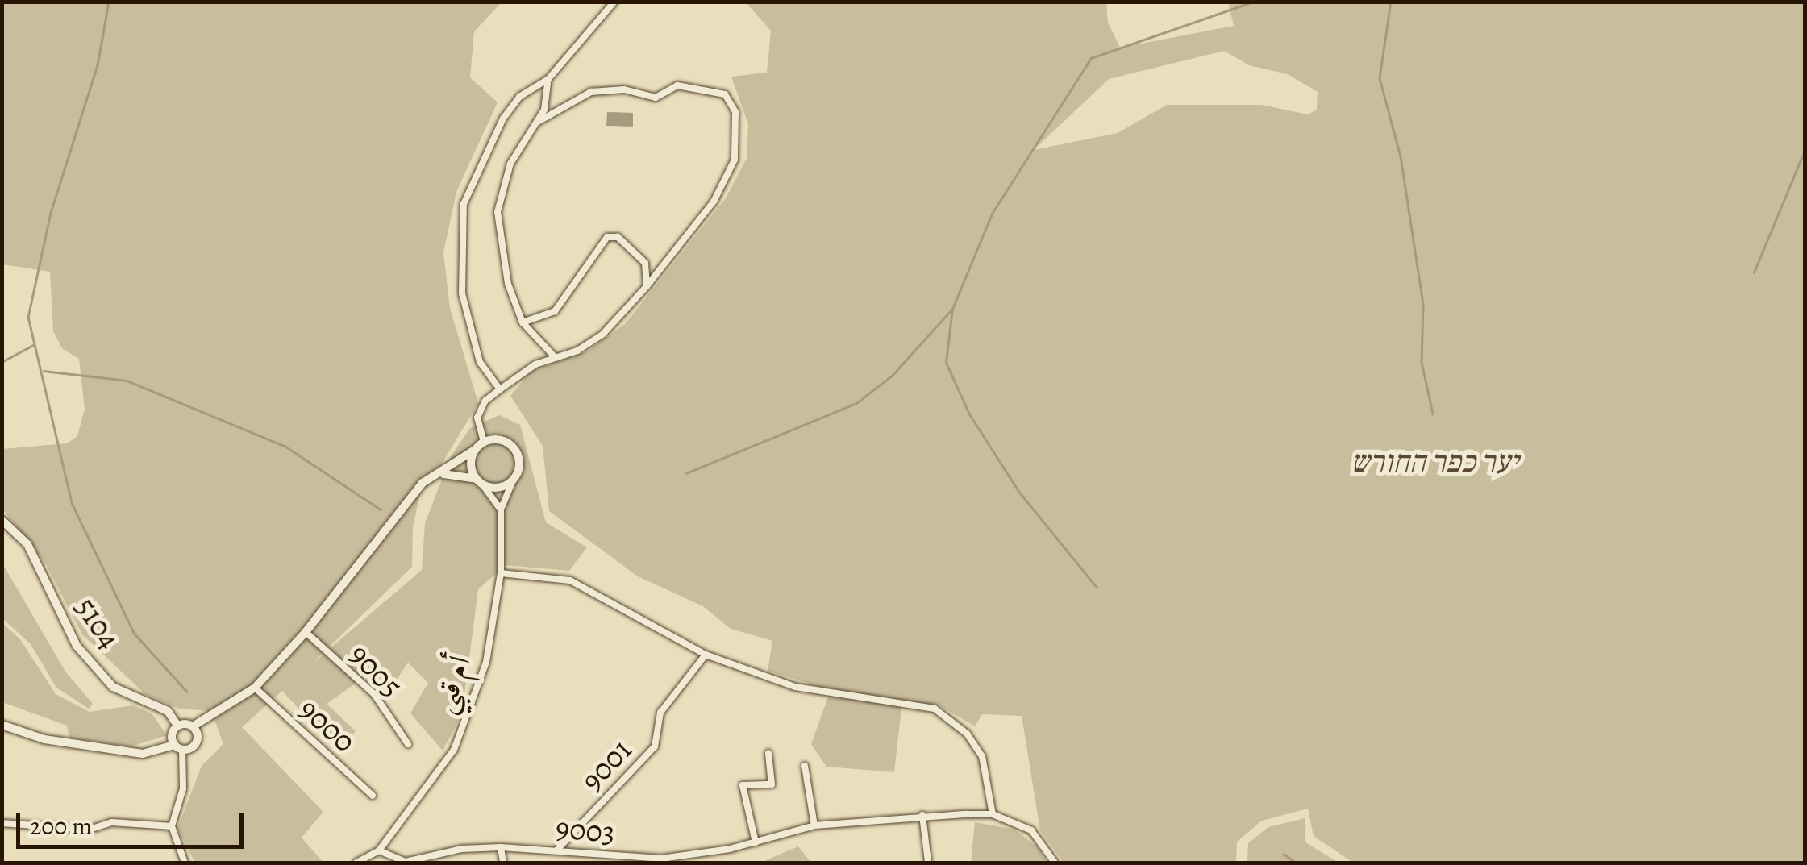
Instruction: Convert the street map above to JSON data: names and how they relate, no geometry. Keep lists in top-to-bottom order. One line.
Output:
{"streets":{"street":["5104","9005","أم قبي","9000","9001","9003"]},"crossings":[["أم قبي","9003"],["9001","9003"]],"parks":["יער כפר החורש"],"scale_bar":"200 m"}
